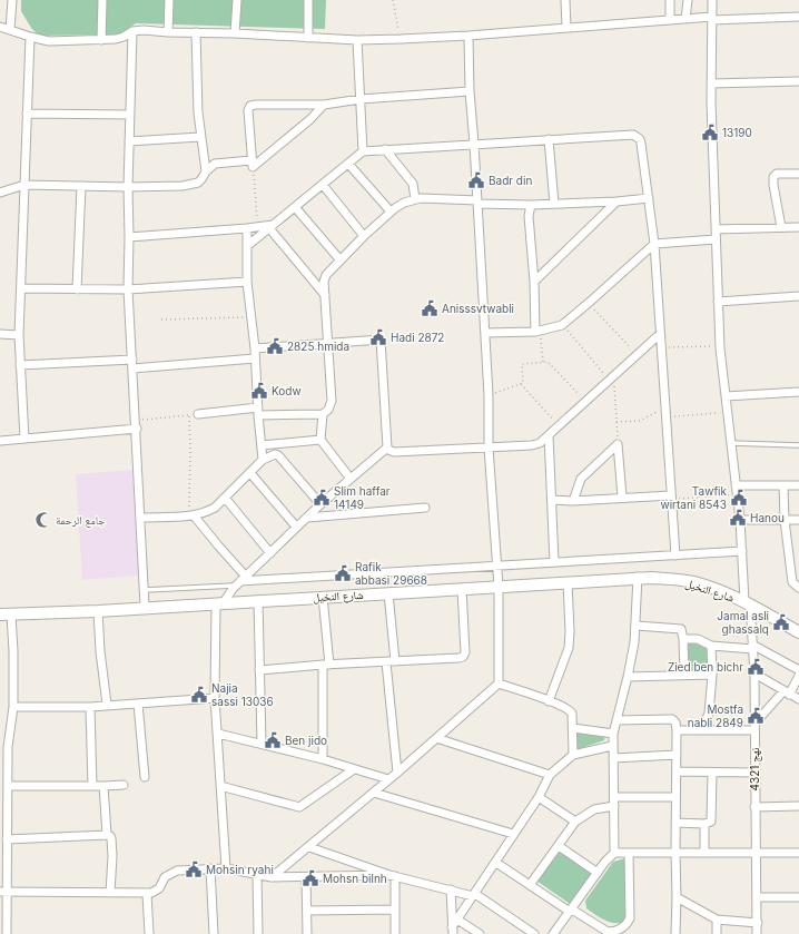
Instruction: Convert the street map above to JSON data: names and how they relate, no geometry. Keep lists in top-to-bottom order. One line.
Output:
{"streets":{"main road":["شارع النخيل"],"street":["نهج 4321"]},"crossings":[["شارع النخيل","نهج 4321"]],"places":{"public building":["13190","Badr din","Anisssvtwabli","Hadi 2872","2825 hmida","Kodw","Slim haffar 14149","Tawfik wirtani 8543","Hanou","Rafik abbasi 29668","Jamal asli ghassalq","Zied ben bichr","Najia sassi 13036","Mostfa nabli 2849","Ben jido","Mohsin ryahi","Mohsn bilnh"],"mosque":["جامع الرحمة"]}}
